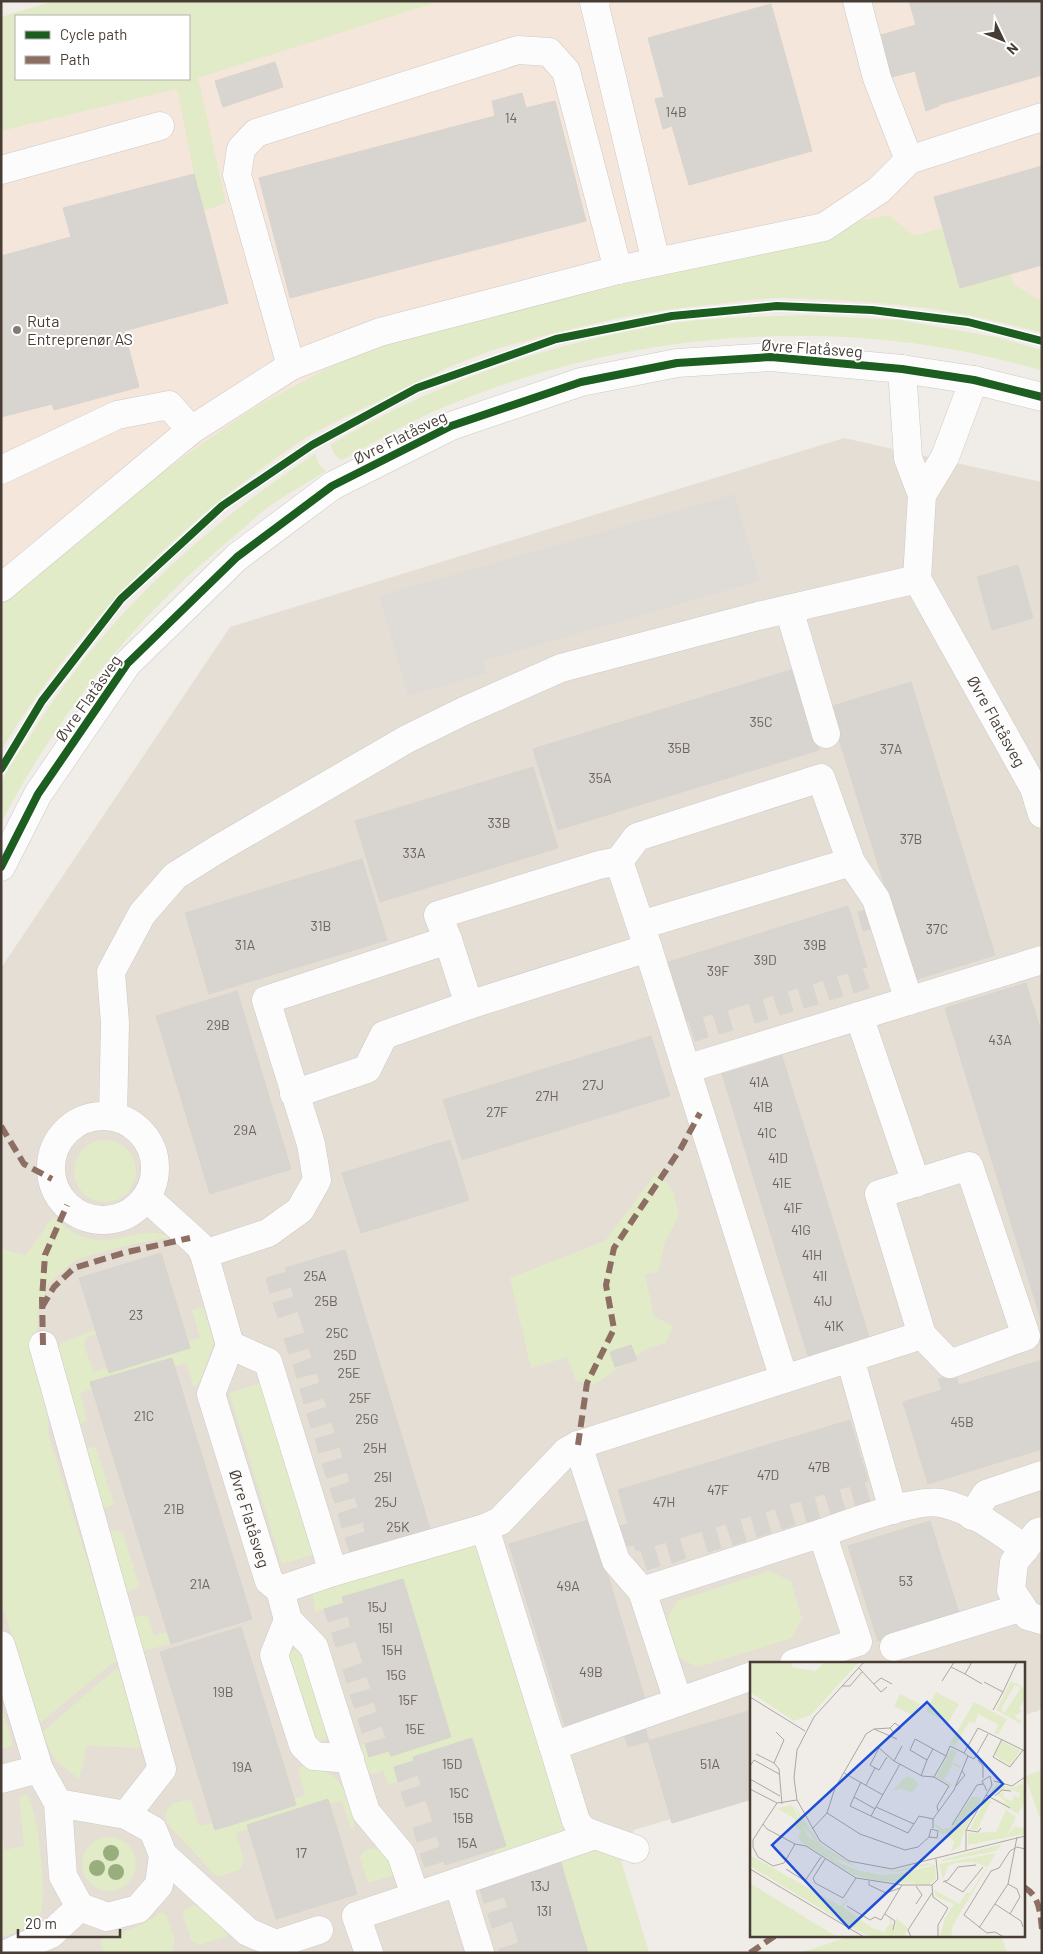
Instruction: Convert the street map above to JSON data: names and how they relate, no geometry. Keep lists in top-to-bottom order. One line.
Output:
{"streets":{"street":["Øvre Flatåsveg"]},"places":["Ruta Entreprenør AS"],"house_numbers":["14B","14","35C","35B","37A","35A","33B","37B","33A","31B","37C","31A","39B","39D","39F","29B","43A","41A","27J","27H","41B","27F","29A","41C","41D","41E","41F","41G","41H","25A","41I","25B","41J","23","41K","25C","25D","25E","25F","21C","25G","45B","25H","47B","47D","25I","47F","25J","47H","21B","25K","53","21A","49A","15J","15I","15H","49B","15G","19B","15F","15E","15D","51A","19A","15C","15B","15A","17","13J","13I"],"legend":["Cycle path","Path"],"scale_bar":"20 m","north":"bottom right"}
